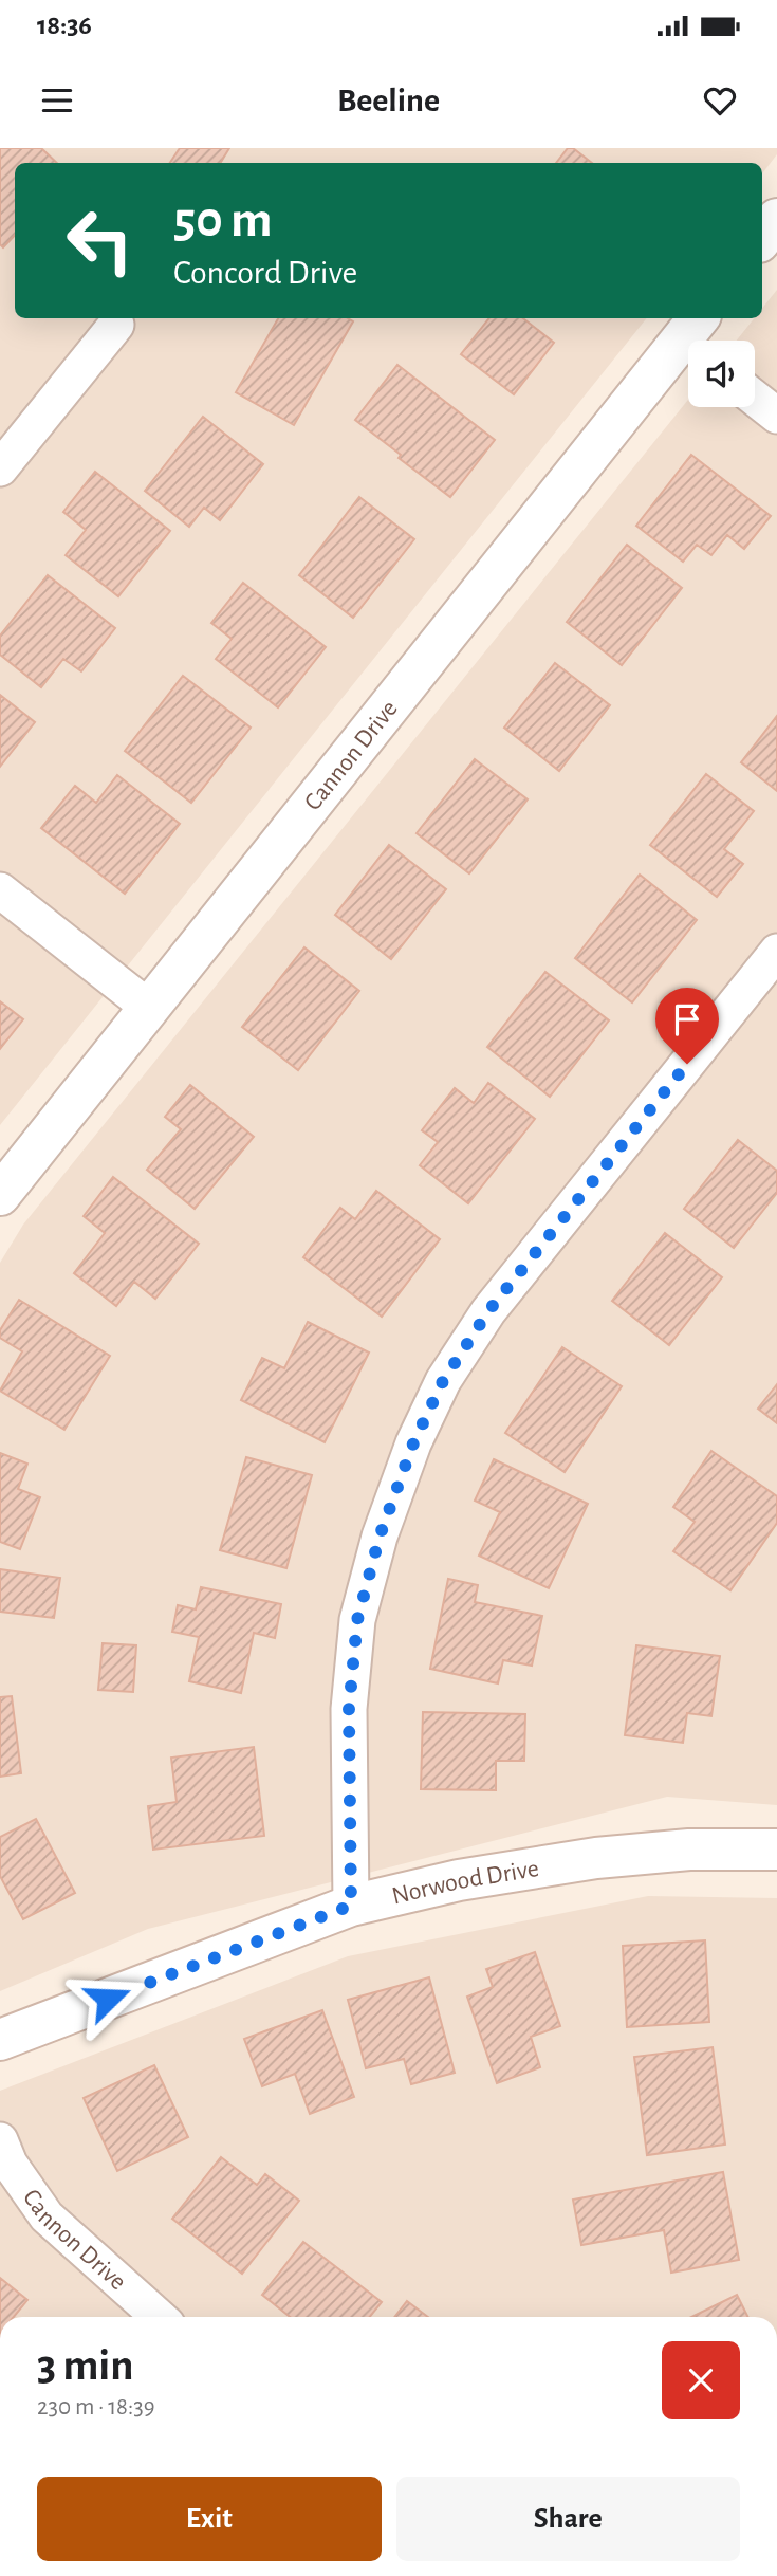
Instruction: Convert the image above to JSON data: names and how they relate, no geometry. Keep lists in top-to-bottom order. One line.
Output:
{"streets":{"street":["Cannon Drive","Norwood Drive"]},"page":{"status":"18:36","header":"Beeline","turn":["50 m","Concord Drive"],"heading":["3 min","230 m · 18:39"],"buttons":["Exit","Share"]}}
